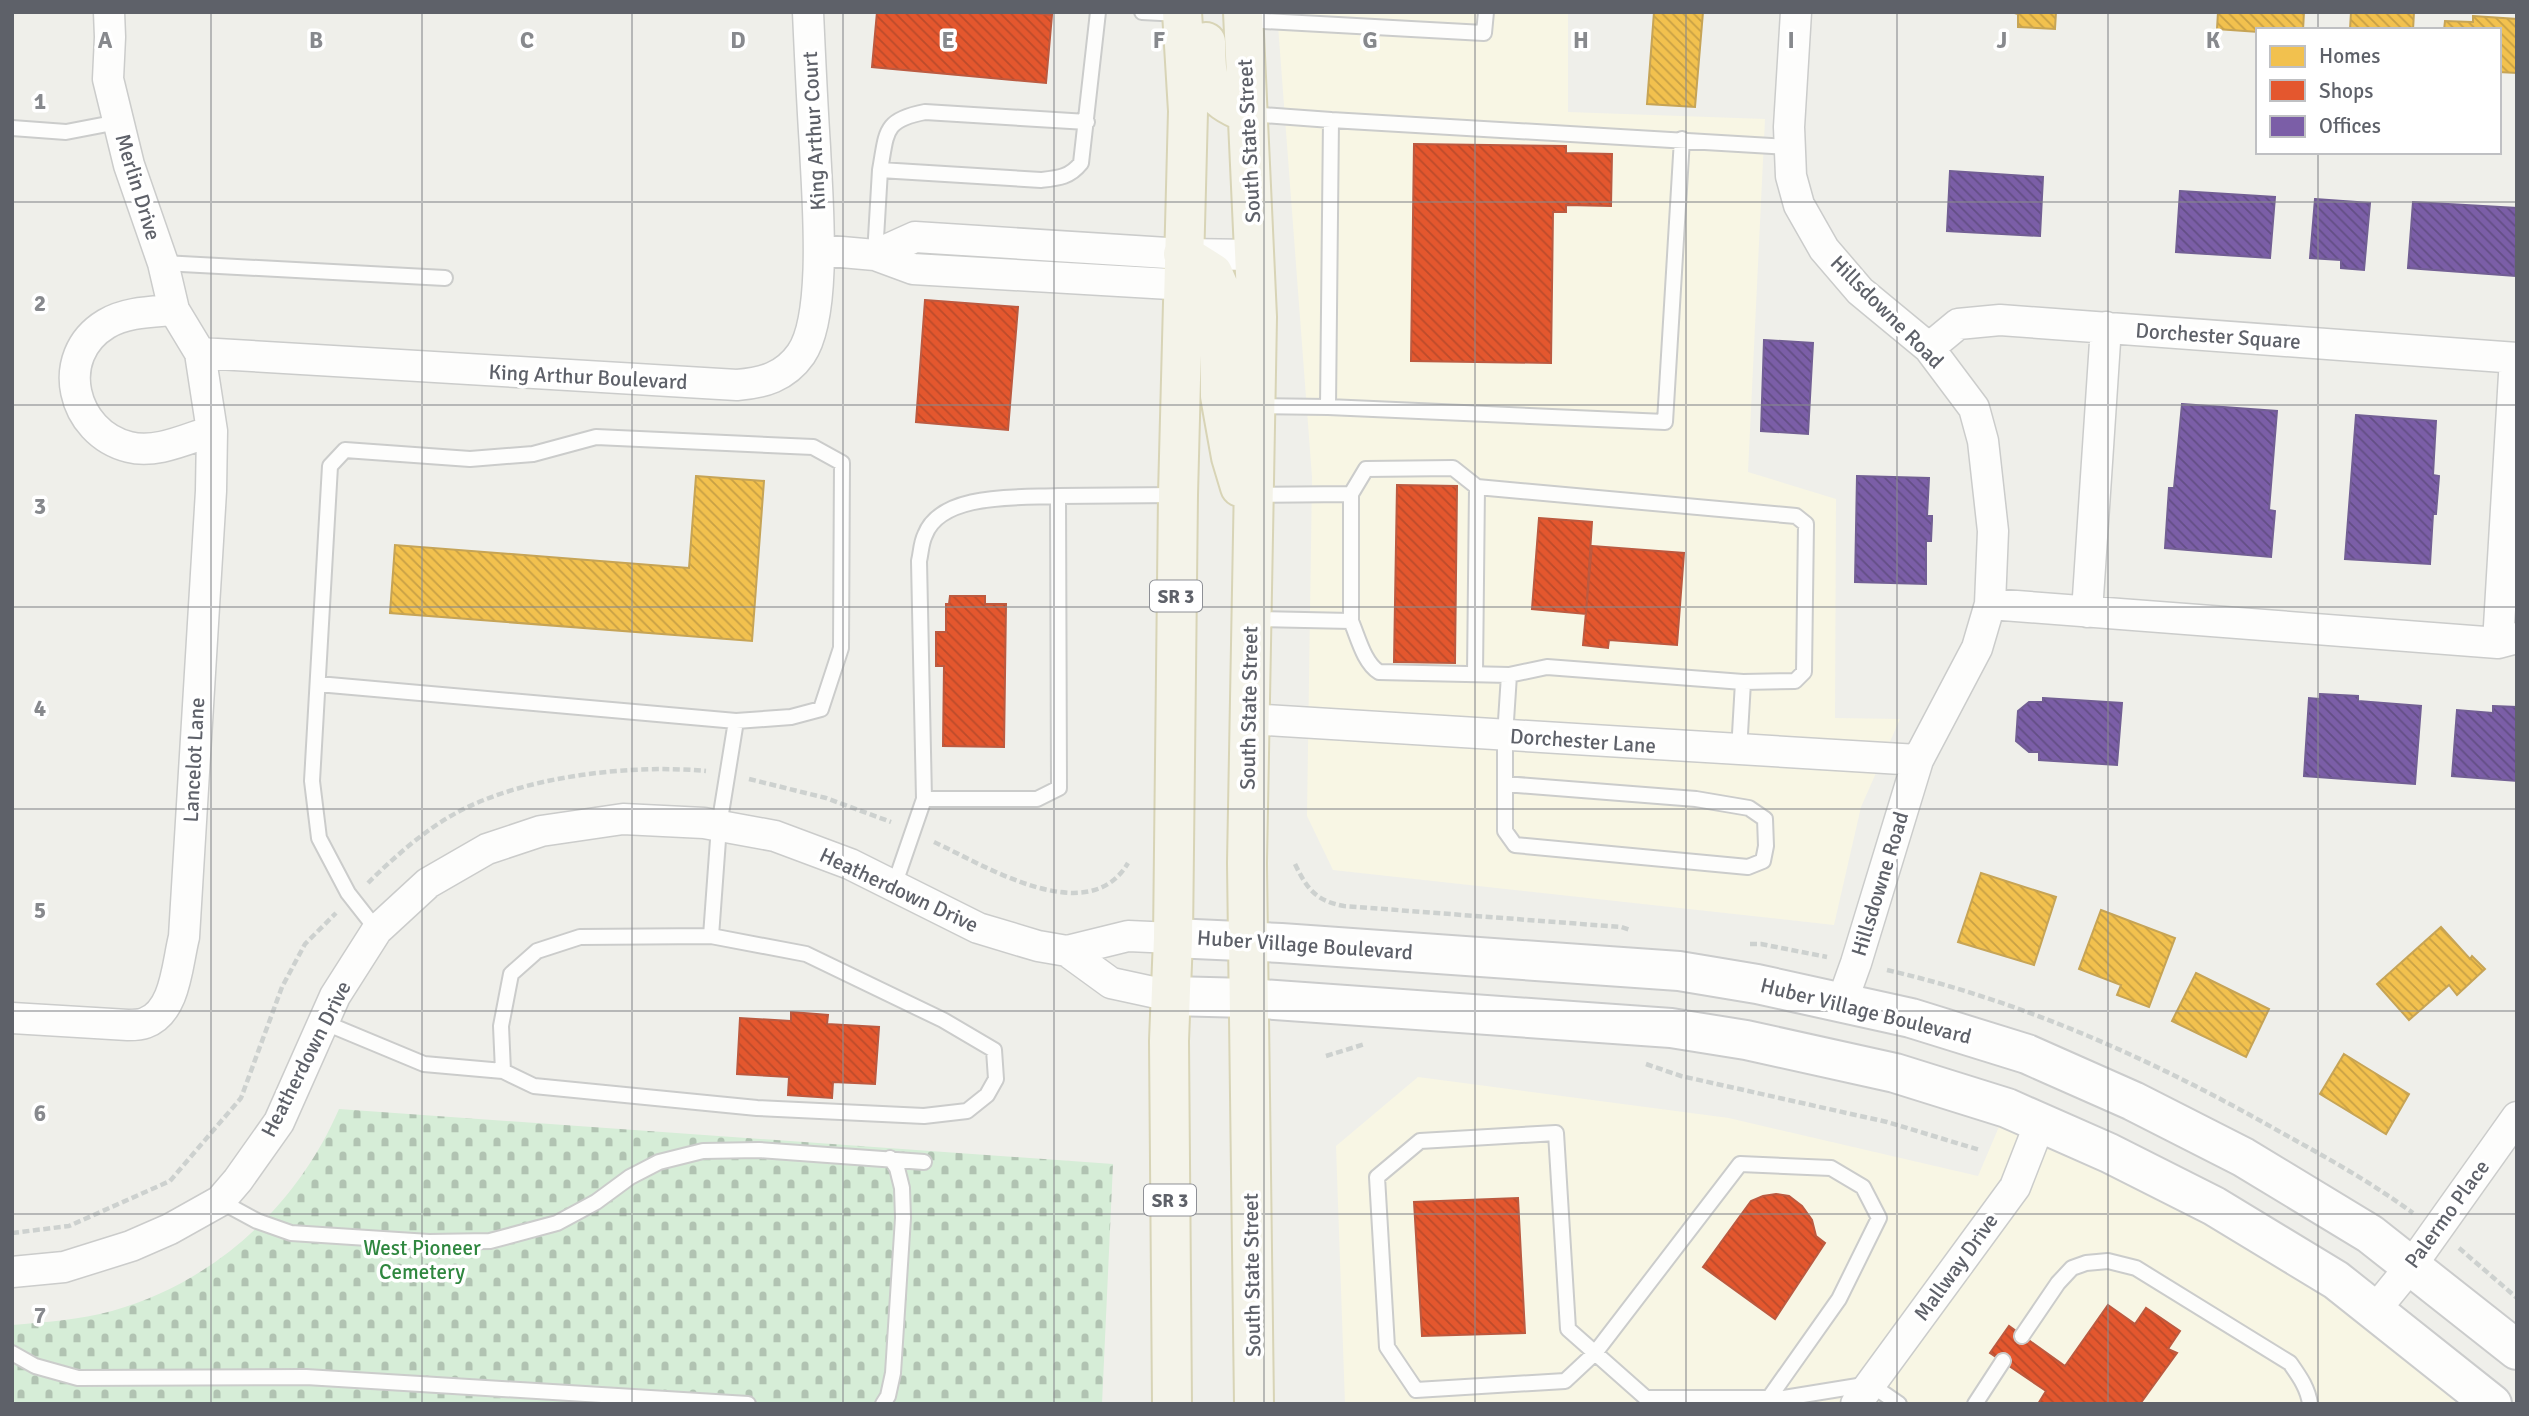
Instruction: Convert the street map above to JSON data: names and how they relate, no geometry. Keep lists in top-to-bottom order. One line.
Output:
{"streets":{"main road":["South State Street","SR 3"],"street":["King Arthur Court","Merlin Drive","Hillsdowne Road","Dorchester Square","King Arthur Boulevard","Dorchester Lane","Lancelot Lane","Heatherdown Drive","Huber Village Boulevard","Palermo Place","Mallway Drive"]},"crossings":[["King Arthur Court","King Arthur Boulevard"],["South State Street","Dorchester Lane"],["South State Street","Heatherdown Drive"],["South State Street","Huber Village Boulevard"],["Merlin Drive","King Arthur Boulevard"],["Merlin Drive","Lancelot Lane"],["Hillsdowne Road","Dorchester Square"],["Hillsdowne Road","Dorchester Lane"],["Hillsdowne Road","Huber Village Boulevard"],["King Arthur Boulevard","Lancelot Lane"],["Heatherdown Drive","Huber Village Boulevard"],["Huber Village Boulevard","Palermo Place"]],"parks":["West Pioneer Cemetery"],"legend":["Homes","Shops","Offices"],"grid":{"columns":["A","B","C","D","E","F","G","H","I","J","K"],"rows":["1","2","3","4","5","6","7"]}}
